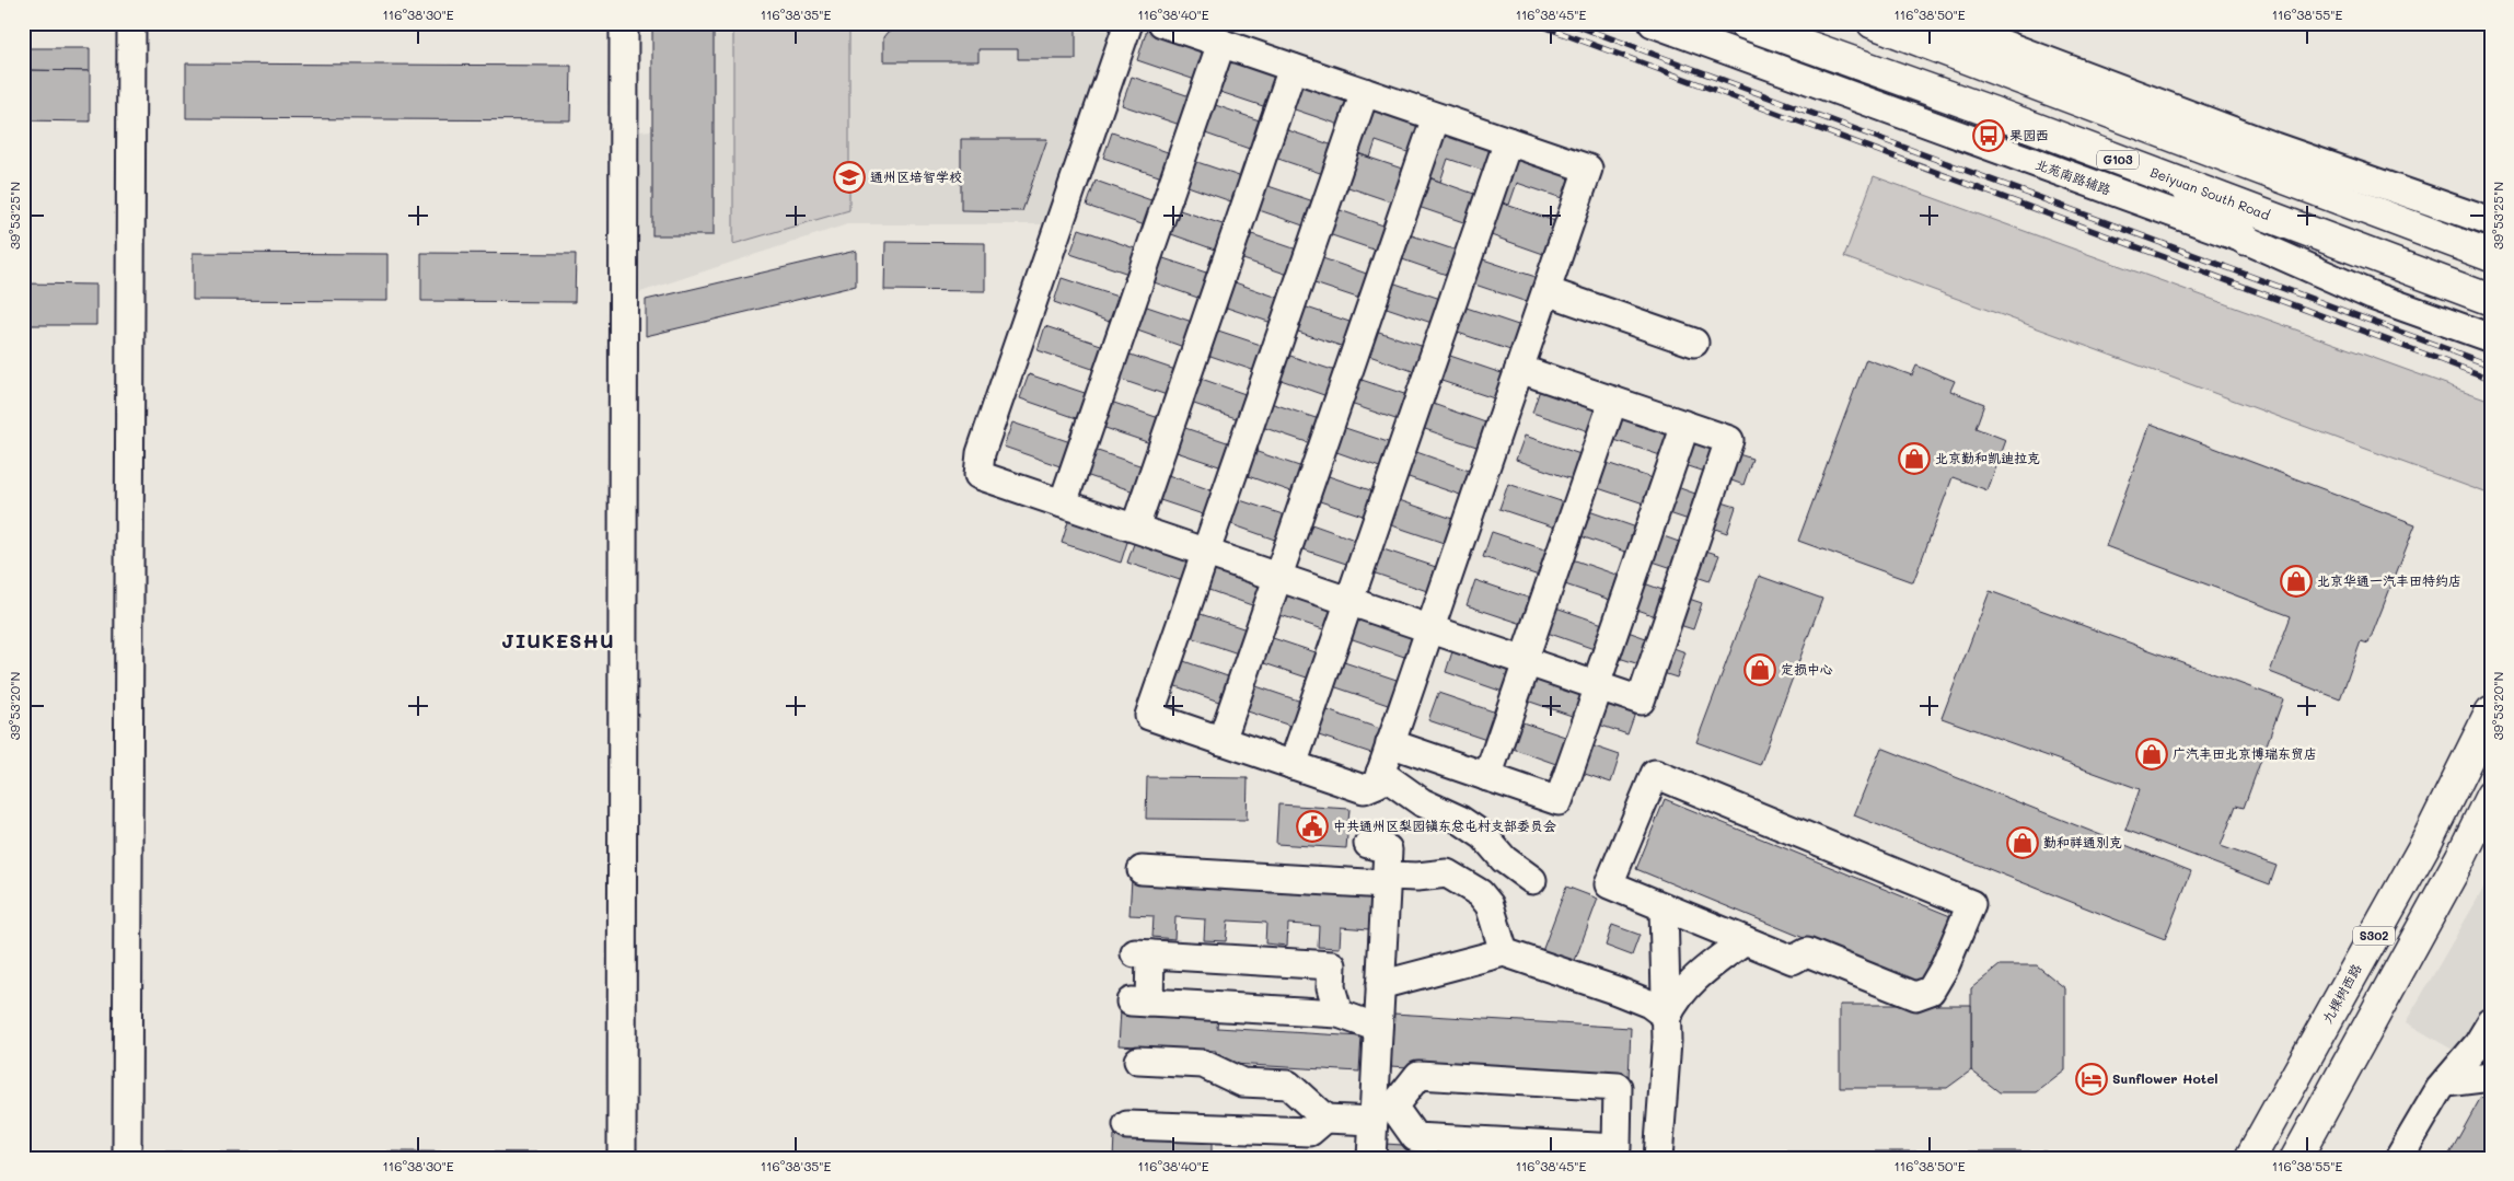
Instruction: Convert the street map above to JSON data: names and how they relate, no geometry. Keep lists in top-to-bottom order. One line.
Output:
{"streets":{"main road":["G103","Beiyuan South Road","S302","九棵树西路"],"street":["北苑南路辅路"]},"districts":["JIUKESHU"],"places":{"bus stop":["果园西"],"school or university":["通州区培智学校"],"shop":["北京勤和凯迪拉克","北京华通一汽丰田特约店","定损中心","广汽丰田北京博瑞东贸店","勤和祥通别克"],"public building":["中共通州区梨园镇东总屯村支部委员会"],"hotel":["Sunflower Hotel"]},"coordinates":["116°38'30\"E","116°38'35\"E","116°38'40\"E","116°38'45\"E","116°38'50\"E","116°38'55\"E","39°53'25\"N","39°53'20\"N"]}
